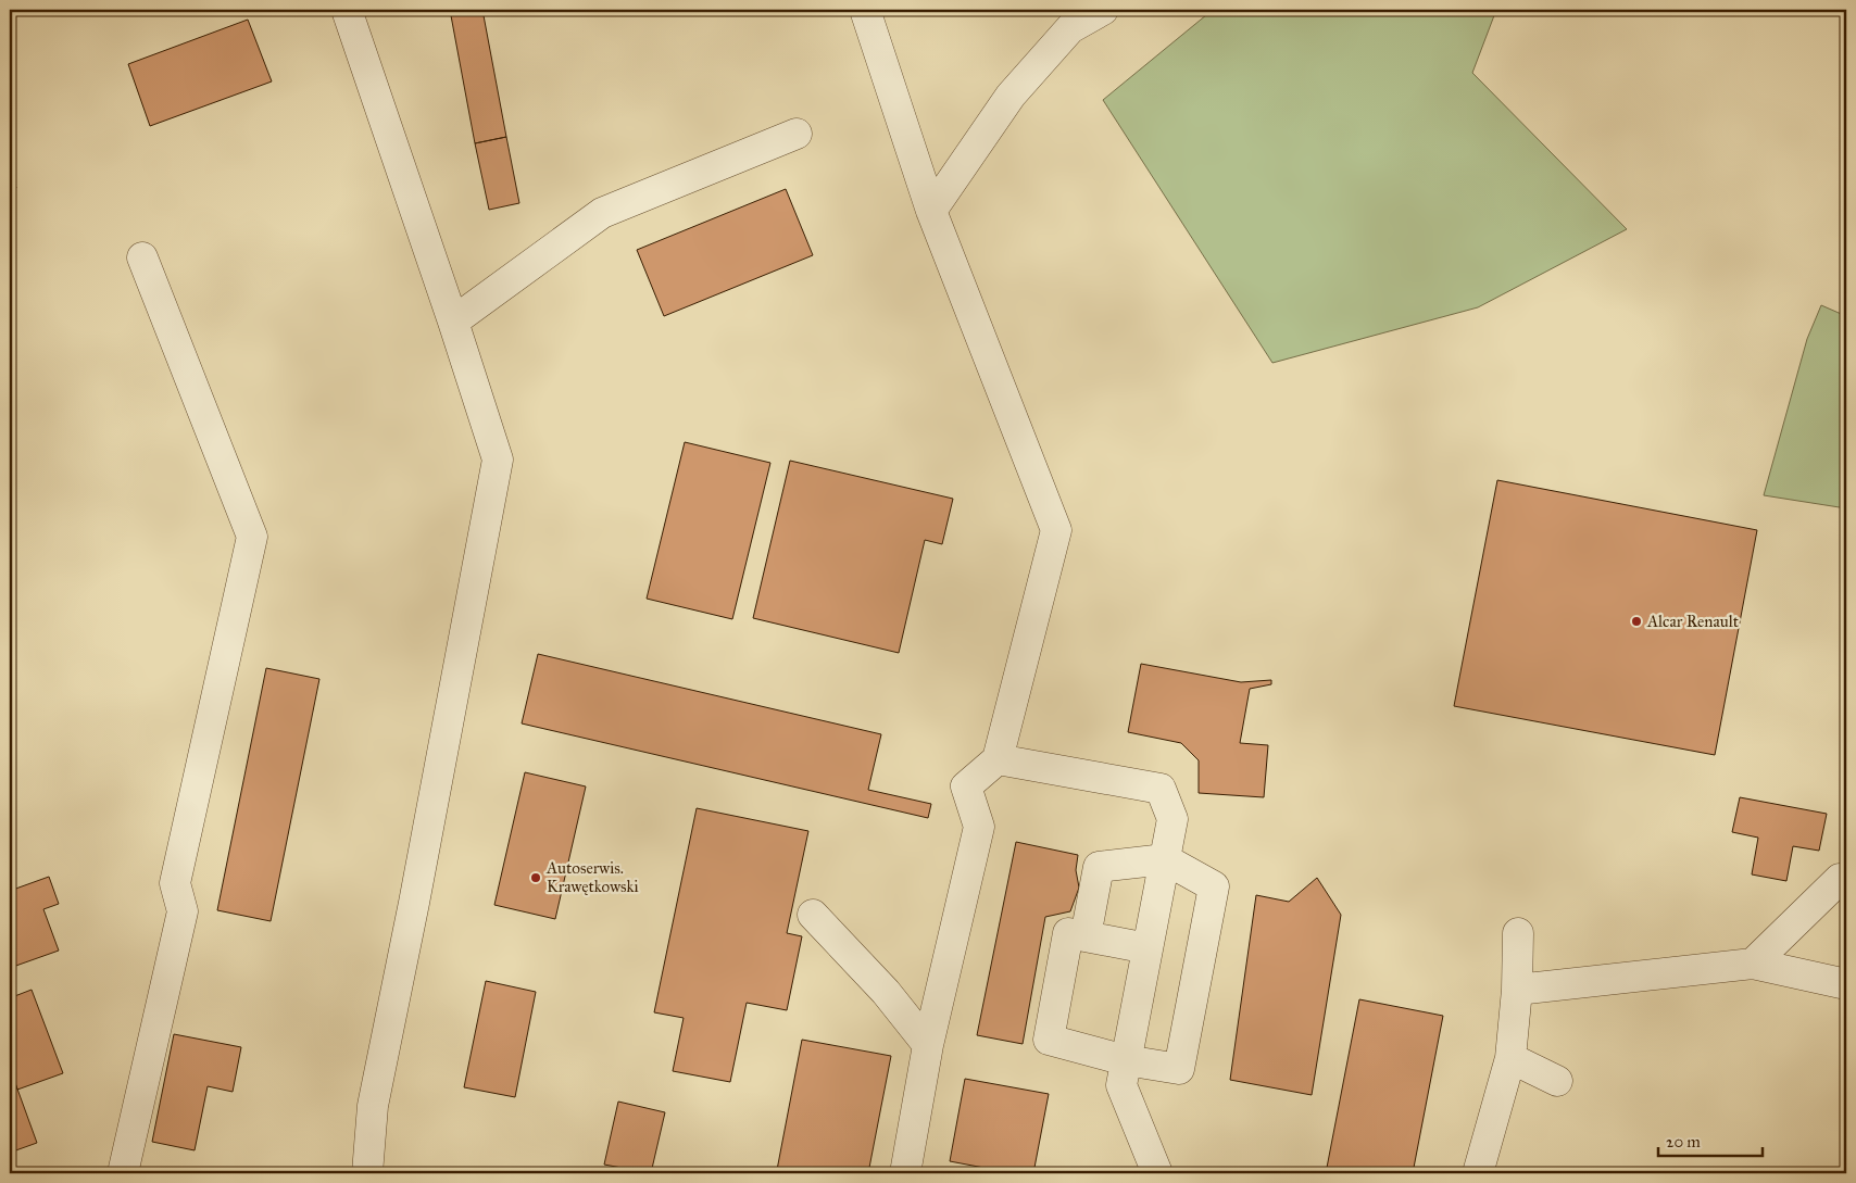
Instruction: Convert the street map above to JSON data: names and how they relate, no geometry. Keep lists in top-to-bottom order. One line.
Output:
{"places":["Alcar Renault","Autoserwis. Krawętkowski"],"scale_bar":"20 m"}
